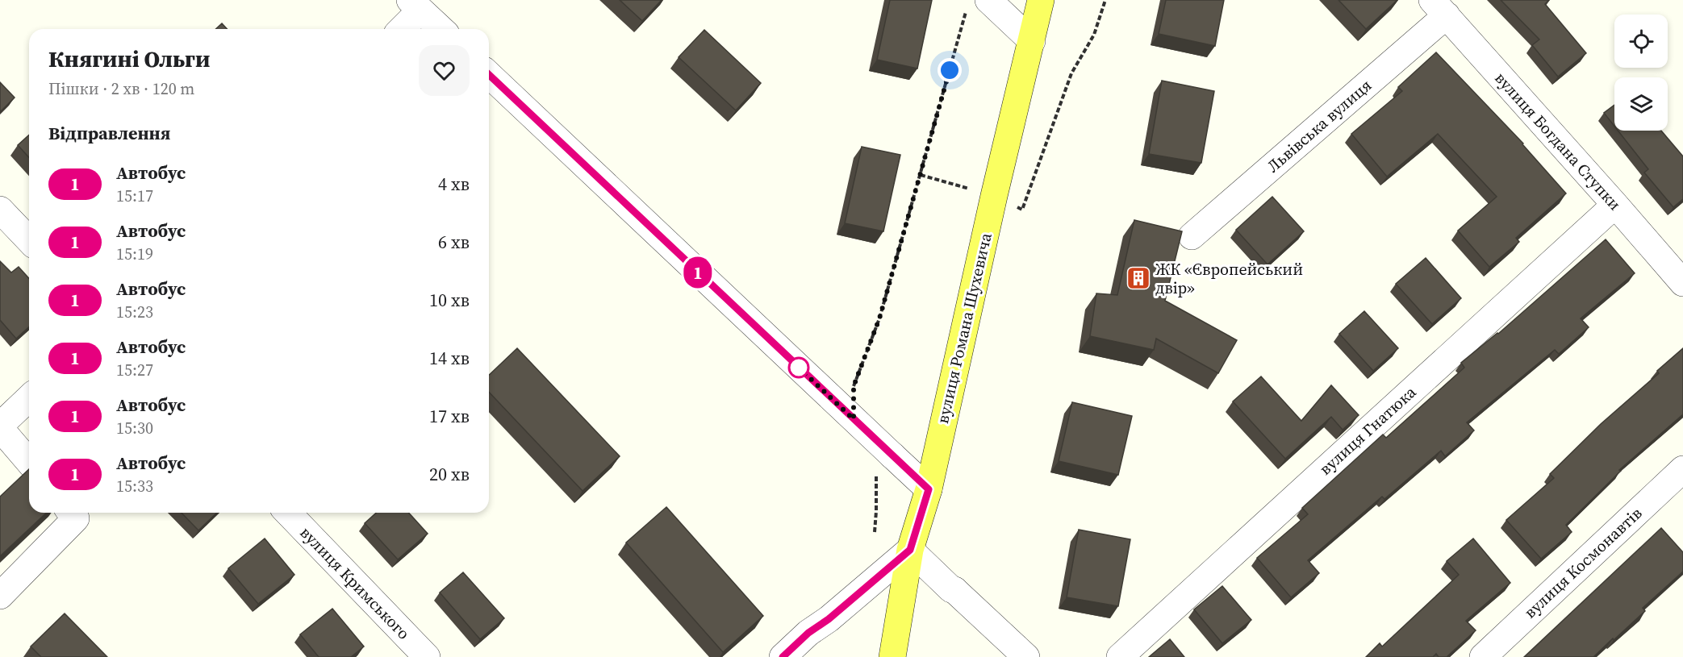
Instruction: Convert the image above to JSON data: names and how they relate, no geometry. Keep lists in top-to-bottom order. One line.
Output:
{"streets":{"main road":["вулиця Романа Шухевича"],"street":["Львівська вулиця","вулиця Богдана Ступки","вулиця Гнатюка","вулиця Космонавтів","вулиця Кримського"]},"crossings":[["Львівська вулиця","вулиця Богдана Ступки"],["вулиця Богдана Ступки","вулиця Гнатюка"]],"places":{"building":["ЖК «Європейський двір»"]},"lines":["bus line 1"],"page":{"on_map":"1","heading":[["Княгині Ольги","Пішки · 2 хв · 120 m"],"Відправлення"],"list":[{"mark":"1","name":"Автобус","note":"15:17","value":"4 хв"},{"mark":"1","name":"Автобус","note":"15:19","value":"6 хв"},{"mark":"1","name":"Автобус","note":"15:23","value":"10 хв"},{"mark":"1","name":"Автобус","note":"15:27","value":"14 хв"},{"mark":"1","name":"Автобус","note":"15:30","value":"17 хв"},{"mark":"1","name":"Автобус","note":"15:33","value":"20 хв"}]}}
